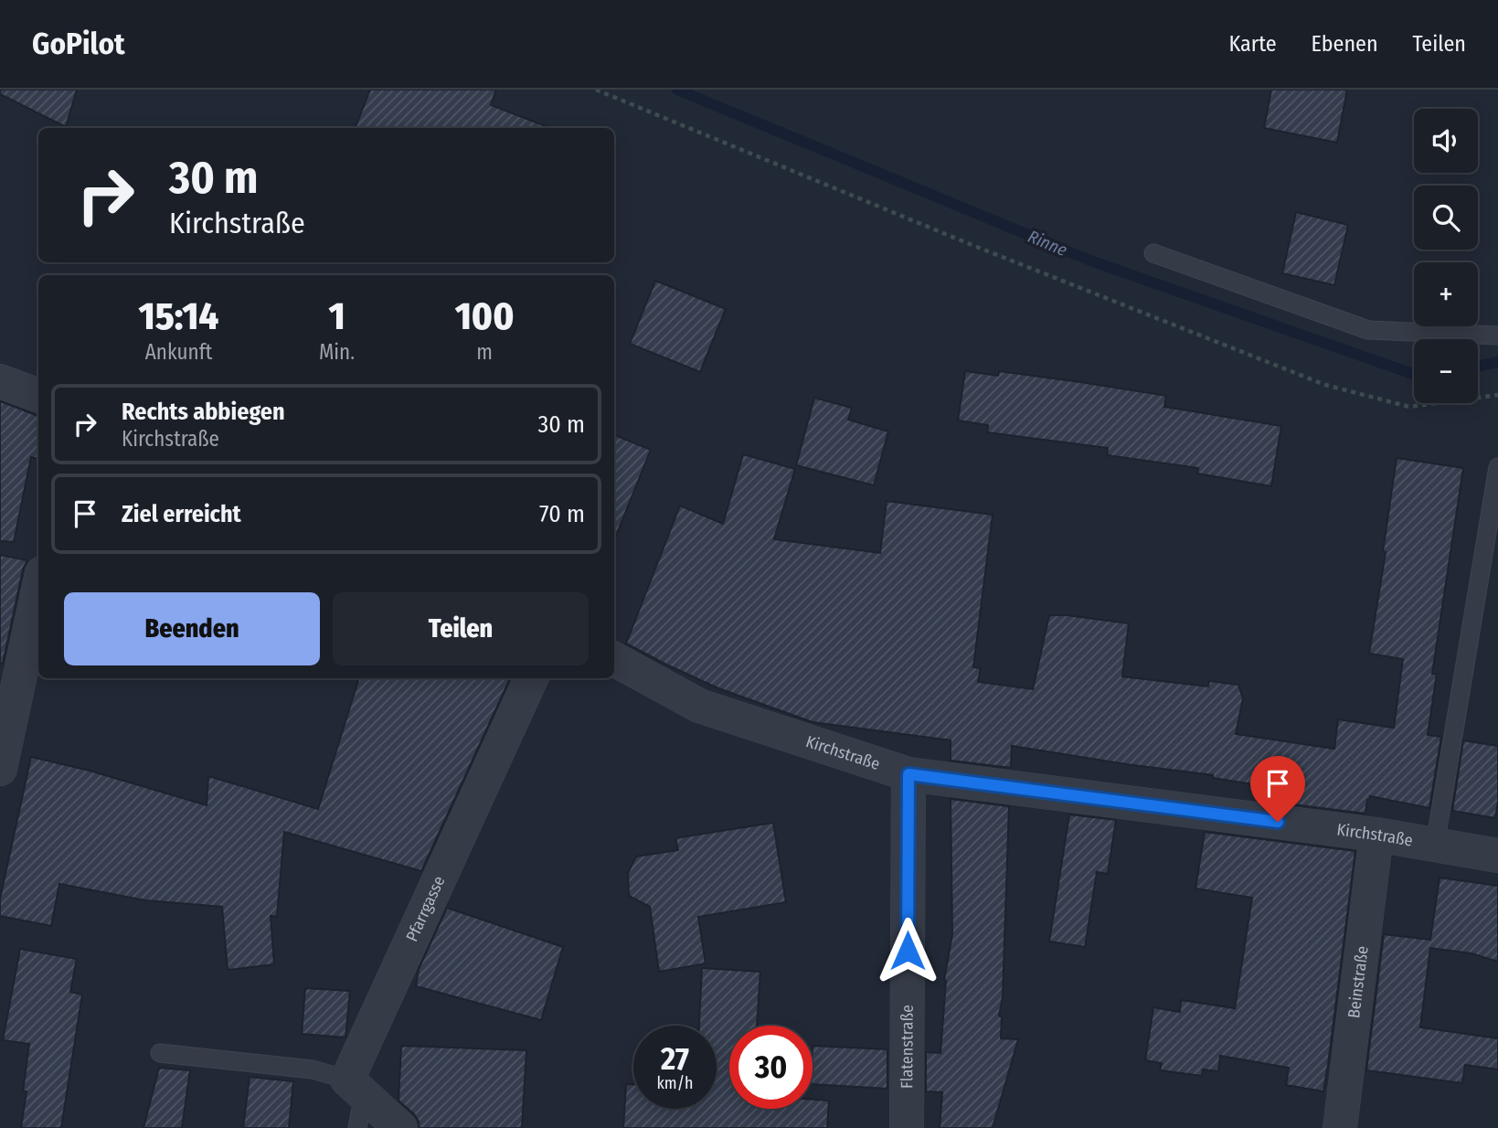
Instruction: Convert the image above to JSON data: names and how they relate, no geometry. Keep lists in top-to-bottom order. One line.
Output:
{"streets":{"street":["Kirchstraße","Pfarrgasse","Beinstraße","Flatenstraße"]},"crossings":[["Kirchstraße","Beinstraße"],["Kirchstraße","Flatenstraße"]],"water":["Rinne"],"page":{"header":"GoPilot","nav":["Karte","Ebenen","Teilen"],"map_buttons":["+","−"],"turn":["30 m","Kirchstraße"],"eta":["15:14","Ankunft","1","Min.","100","m"],"list":[{"name":"Rechts abbiegen","note":"Kirchstraße","value":"30 m"},{"name":"Ziel erreicht","value":"70 m"}],"buttons":["Beenden","Teilen"],"speed":"27 km/h","limit":"30"}}
